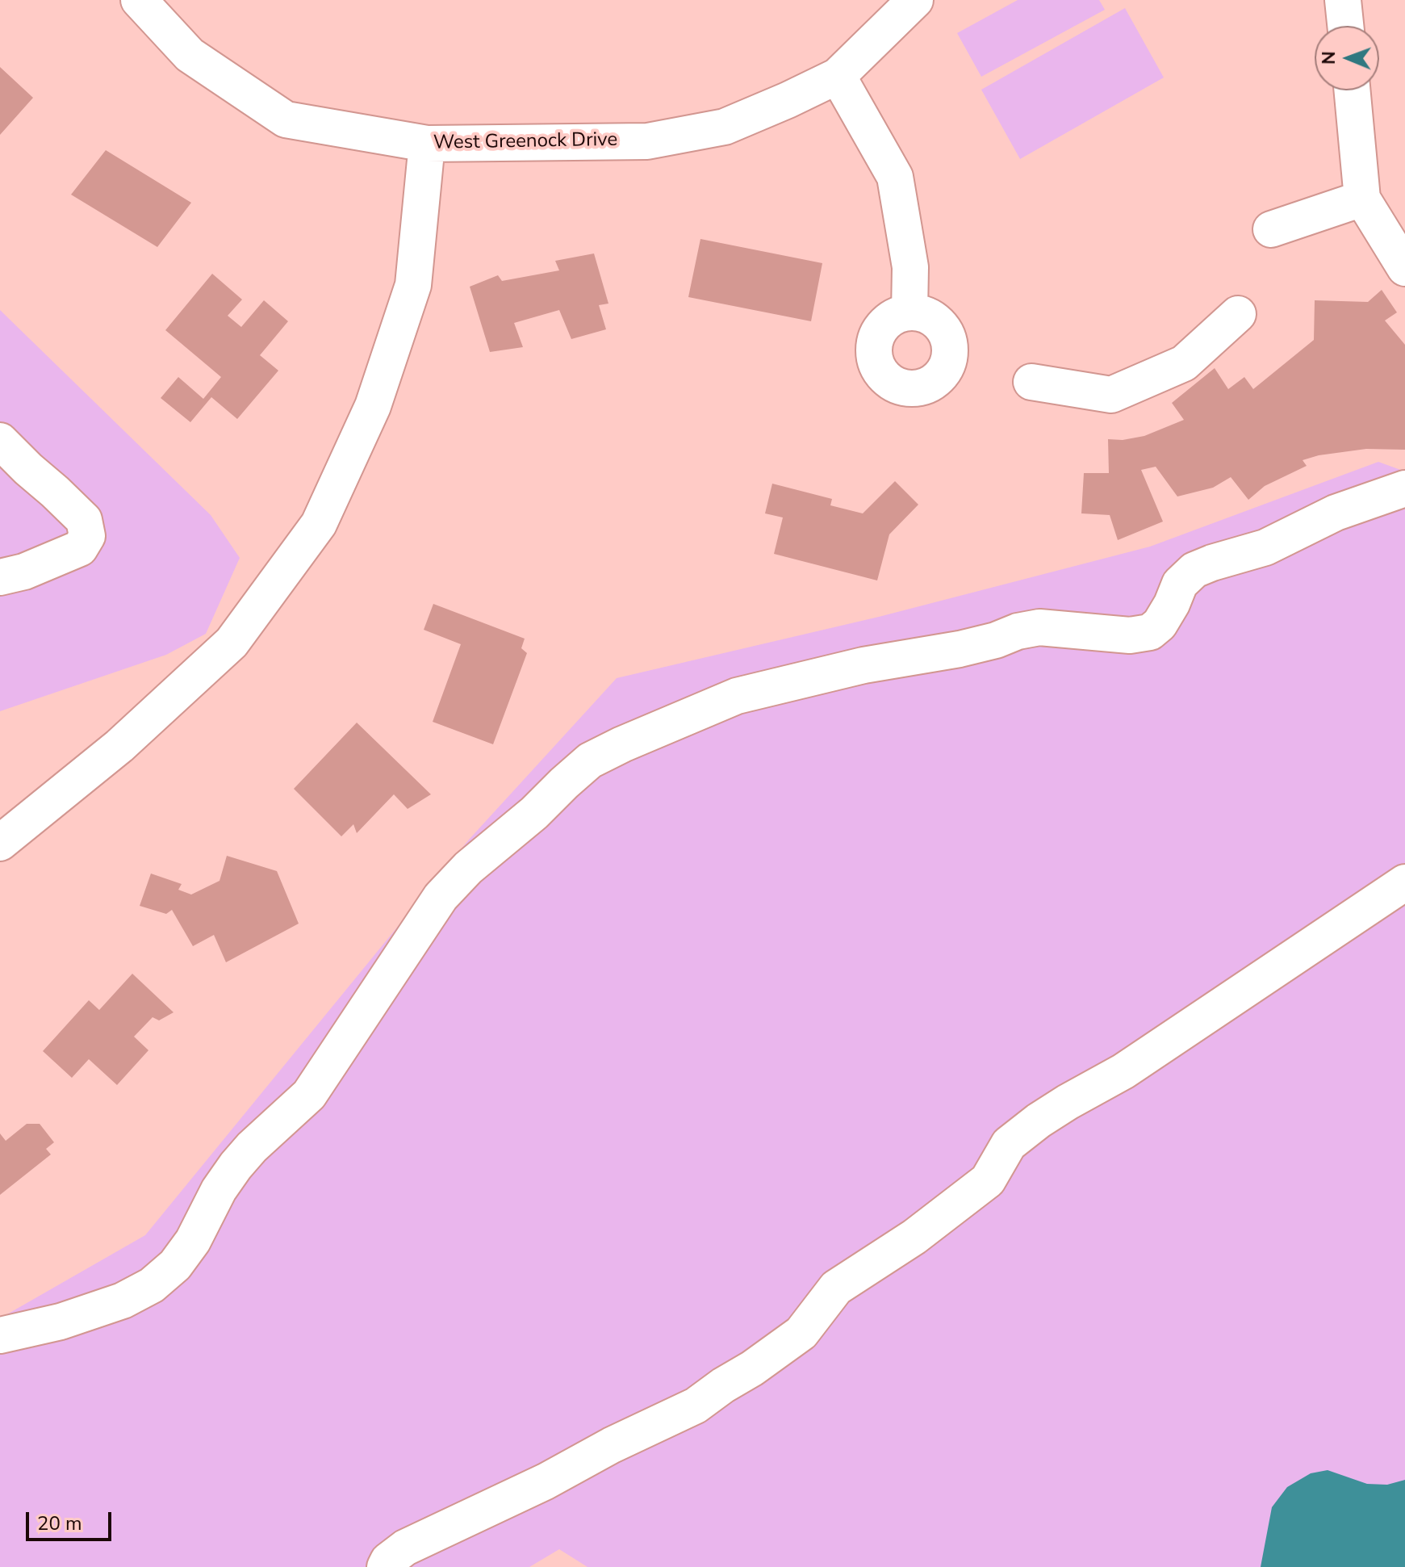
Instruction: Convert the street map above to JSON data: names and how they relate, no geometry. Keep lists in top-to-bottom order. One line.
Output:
{"streets":{"street":["West Greenock Drive"]},"scale_bar":"20 m","north":"left"}
